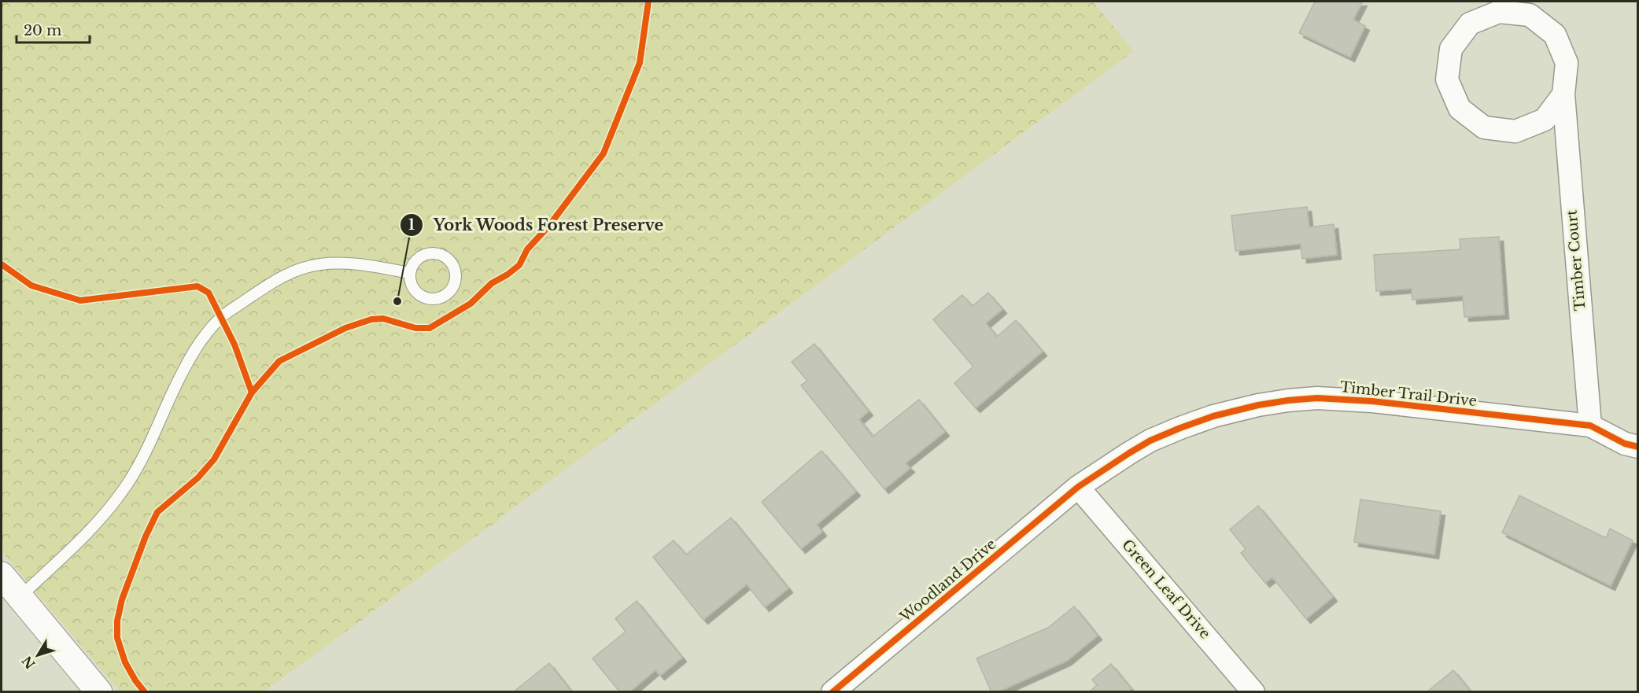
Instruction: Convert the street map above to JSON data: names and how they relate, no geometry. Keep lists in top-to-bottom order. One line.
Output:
{"streets":{"street":["Timber Court","Timber Trail Drive","Woodland Drive","Green Leaf Drive"]},"crossings":[["Timber Court","Timber Trail Drive"],["Timber Trail Drive","Woodland Drive"],["Timber Trail Drive","Green Leaf Drive"],["Woodland Drive","Green Leaf Drive"]],"places":["York Woods Forest Preserve"],"scale_bar":"20 m","north":"bottom left"}
